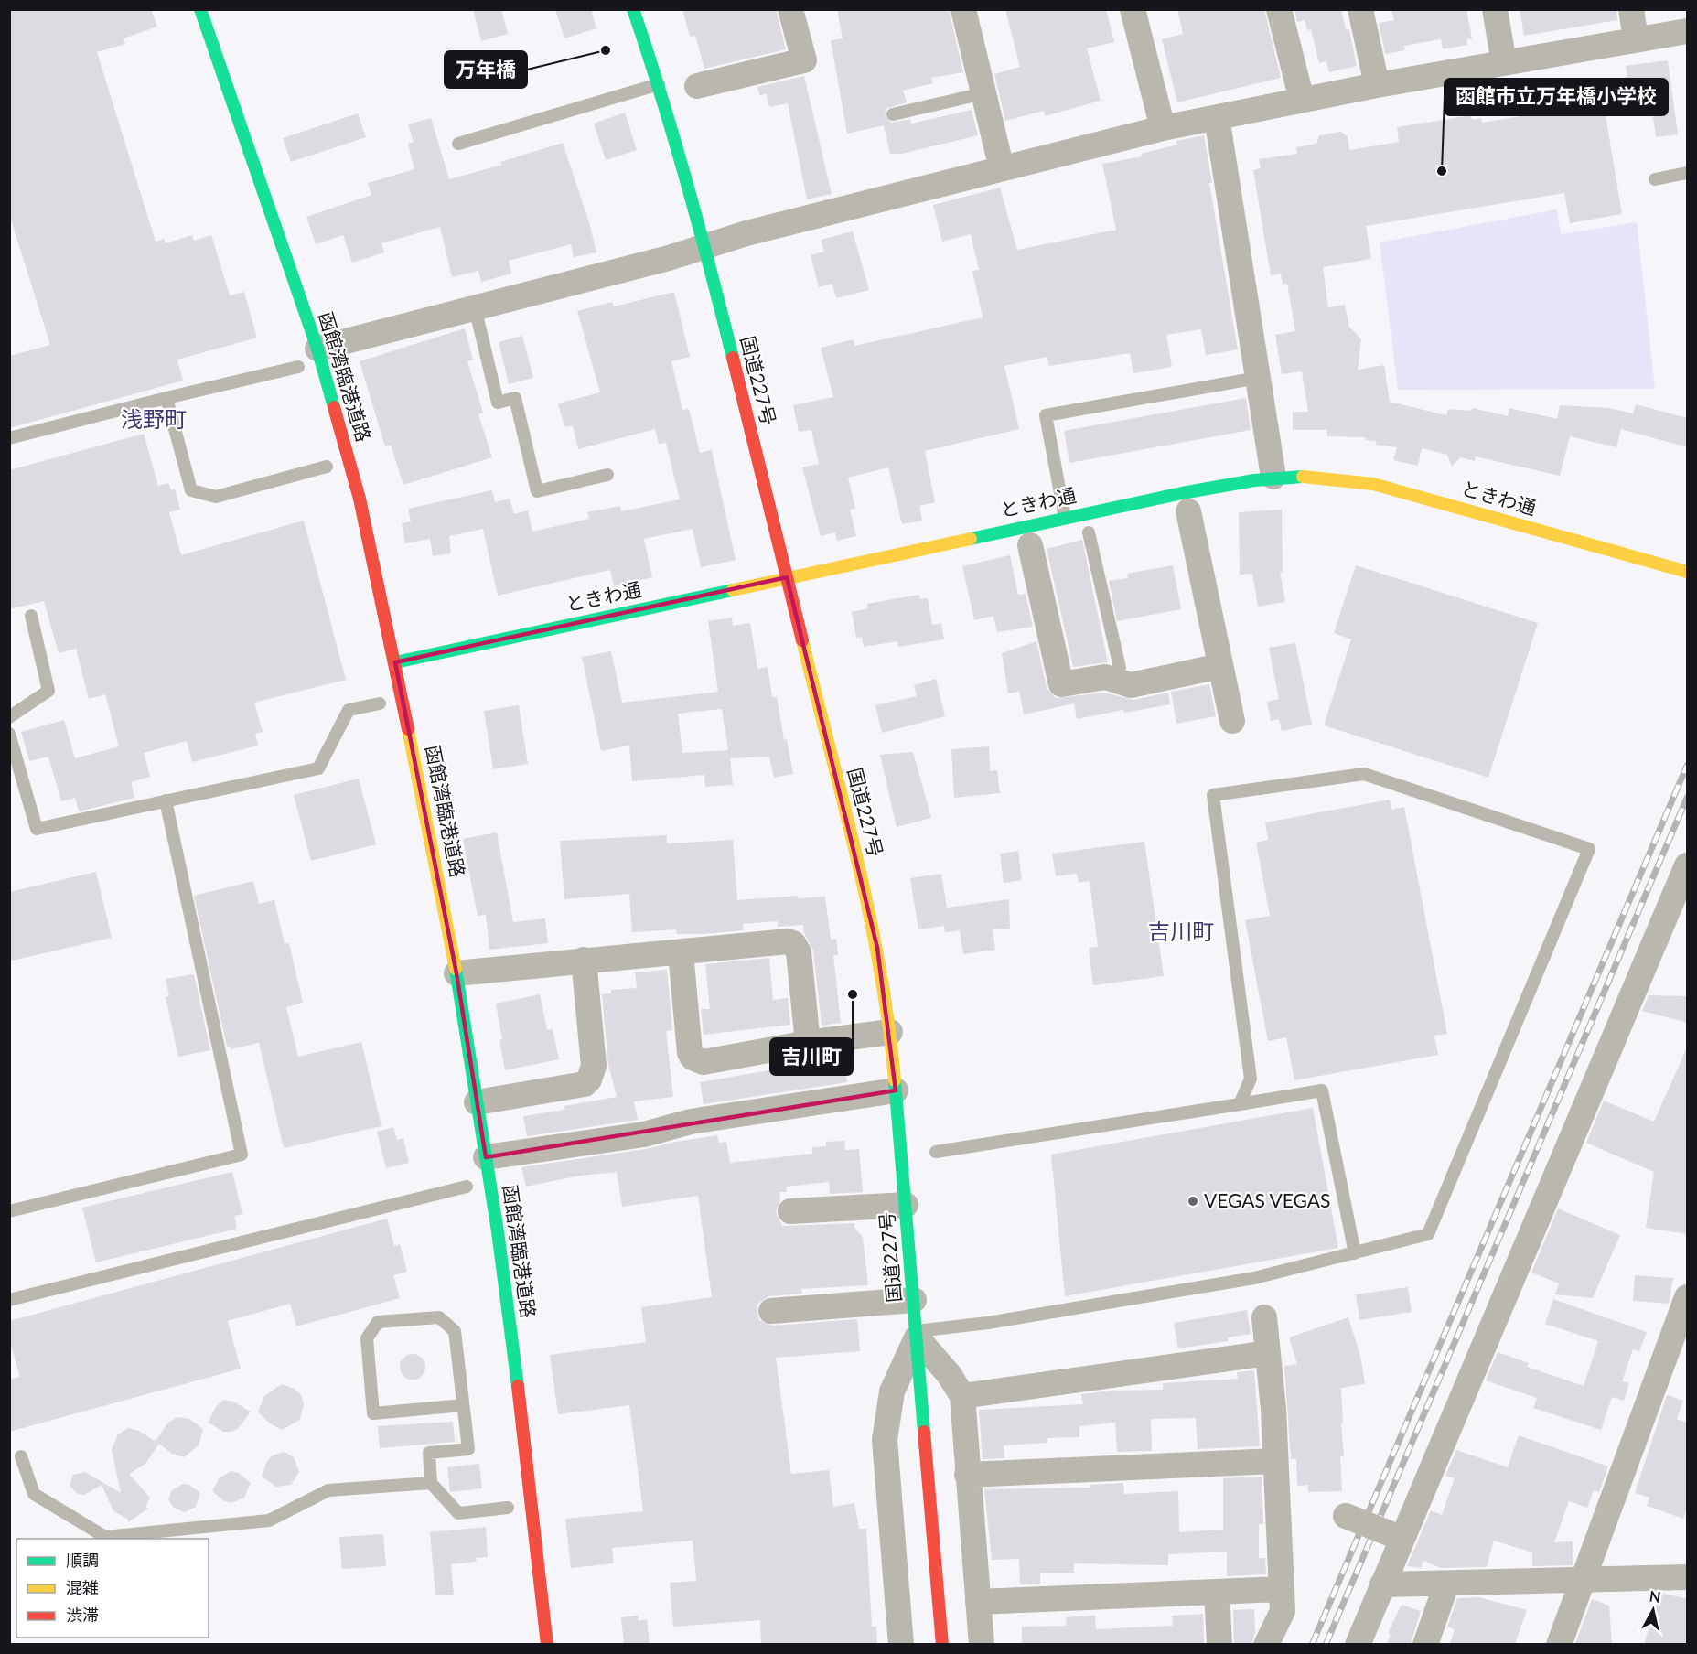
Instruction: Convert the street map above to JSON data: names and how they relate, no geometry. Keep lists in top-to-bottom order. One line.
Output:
{"streets":{"main road":["函館湾臨港道路","国道227号","ときわ通"]},"crossings":[["函館湾臨港道路","ときわ通"],["国道227号","ときわ通"]],"districts":["浅野町","吉川町"],"places":["万年橋","函館市立万年橋小学校","吉川町","VEGAS VEGAS"],"legend":["順調","混雑","渋滞"],"north":"top"}
